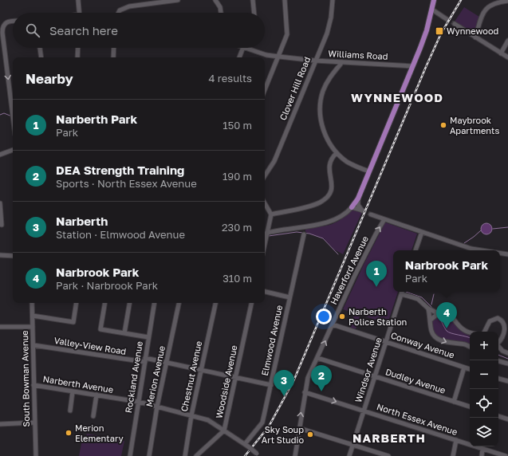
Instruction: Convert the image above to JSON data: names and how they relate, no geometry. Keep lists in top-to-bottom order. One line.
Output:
{"streets":{"street":["Williams Road","Clover Hill Road","Haverford Avenue","Elmwood Avenue","Conway Avenue","Valley-View Road","Windsor Avenue","Merion Avenue","Chestnut Avenue","Rockland Avenue","South Bowman Avenue","Dudley Avenue","Woodside Avenue","Narberth Avenue","North Essex Avenue"]},"crossings":[["Williams Road","Clover Hill Road"],["Haverford Avenue","Conway Avenue"],["Haverford Avenue","Dudley Avenue"],["Haverford Avenue","North Essex Avenue"],["Elmwood Avenue","Valley-View Road"],["Elmwood Avenue","Narberth Avenue"],["Conway Avenue","Windsor Avenue"],["Valley-View Road","Merion Avenue"],["Valley-View Road","Chestnut Avenue"],["Valley-View Road","Rockland Avenue"],["Valley-View Road","South Bowman Avenue"],["Valley-View Road","Woodside Avenue"],["Windsor Avenue","Dudley Avenue"],["Windsor Avenue","North Essex Avenue"],["Merion Avenue","Narberth Avenue"],["Chestnut Avenue","Narberth Avenue"],["Rockland Avenue","Narberth Avenue"],["South Bowman Avenue","Narberth Avenue"],["Woodside Avenue","Narberth Avenue"]],"one_way":["Haverford Avenue"],"districts":["WYNNEWOOD","NARBERTH"],"places":{"transit":["Wynnewood"],"other":["Maybrook Apartments","Narberth Police Station","Merion Elementary","Sky Soup Art Studio"]},"page":{"search":"Search here","heading":["Nearby","4 results"],"list":[{"mark":"1","name":"Narberth Park","note":"Park","value":"150 m"},{"mark":"2","name":"DEA Strength Training","note":"Sports · North Essex Avenue","value":"190 m"},{"mark":"3","name":"Narberth","note":"Station · Elmwood Avenue","value":"230 m"},{"mark":"4","name":"Narbrook Park","note":"Park · Narbrook Park","value":"310 m"}],"popup":["Narbrook Park","Park"],"pins":["1","4","2","3"],"map_buttons":["+","−"]}}
